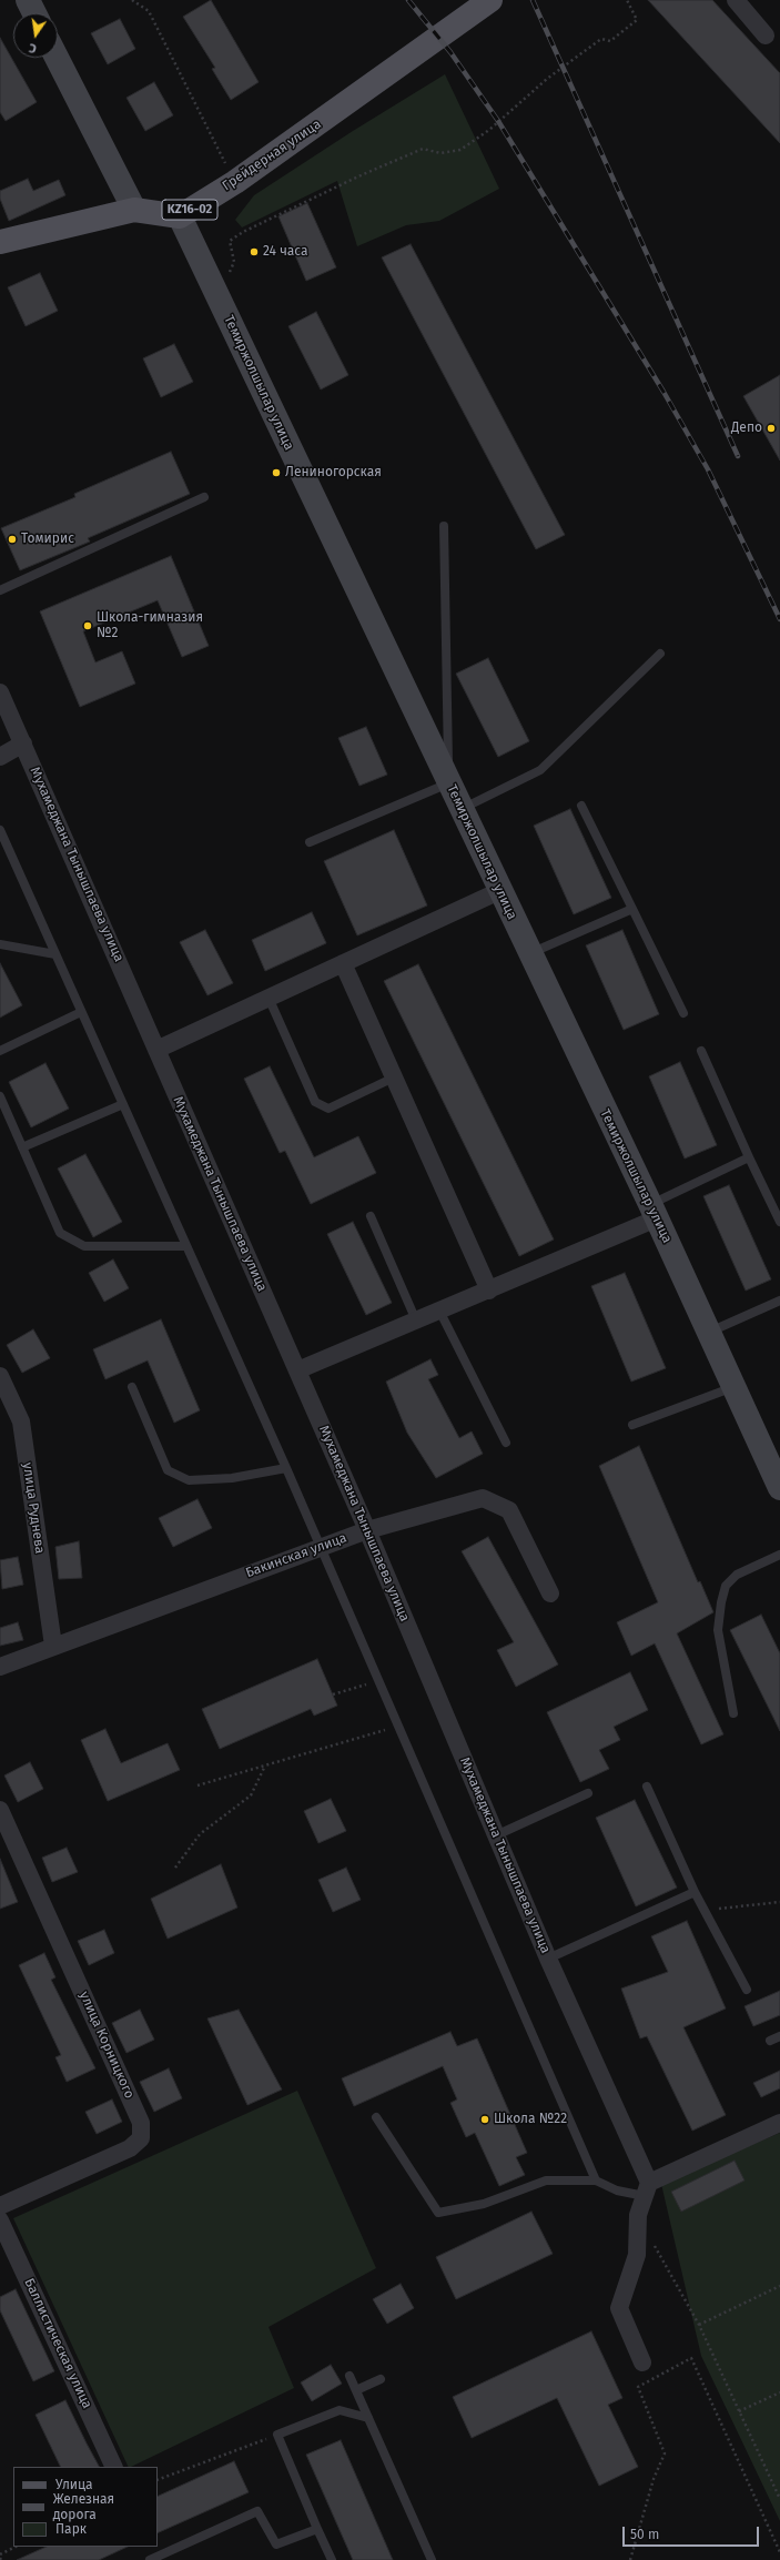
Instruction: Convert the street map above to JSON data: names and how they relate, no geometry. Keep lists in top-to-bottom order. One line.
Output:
{"streets":{"main road":["Грейдерная улица","KZ16-02"],"street":["Темиржолшылар улица","Мухамеджана Тынышпаева улица","улица Руднева","Бакинская улица","улица Корницкого","Баллистическая улица"]},"crossings":[["Грейдерная улица","KZ16-02"],["Грейдерная улица","Темиржолшылар улица"],["KZ16-02","Темиржолшылар улица"],["Мухамеджана Тынышпаева улица","Бакинская улица"],["улица Руднева","Бакинская улица"]],"places":["24 часа","Депо","Лениногорская","Томирис","Школа-гимназия №2","Школа №22"],"legend":["Улица","Железная дорога","Парк"],"scale_bar":"50 m","north":"bottom"}
